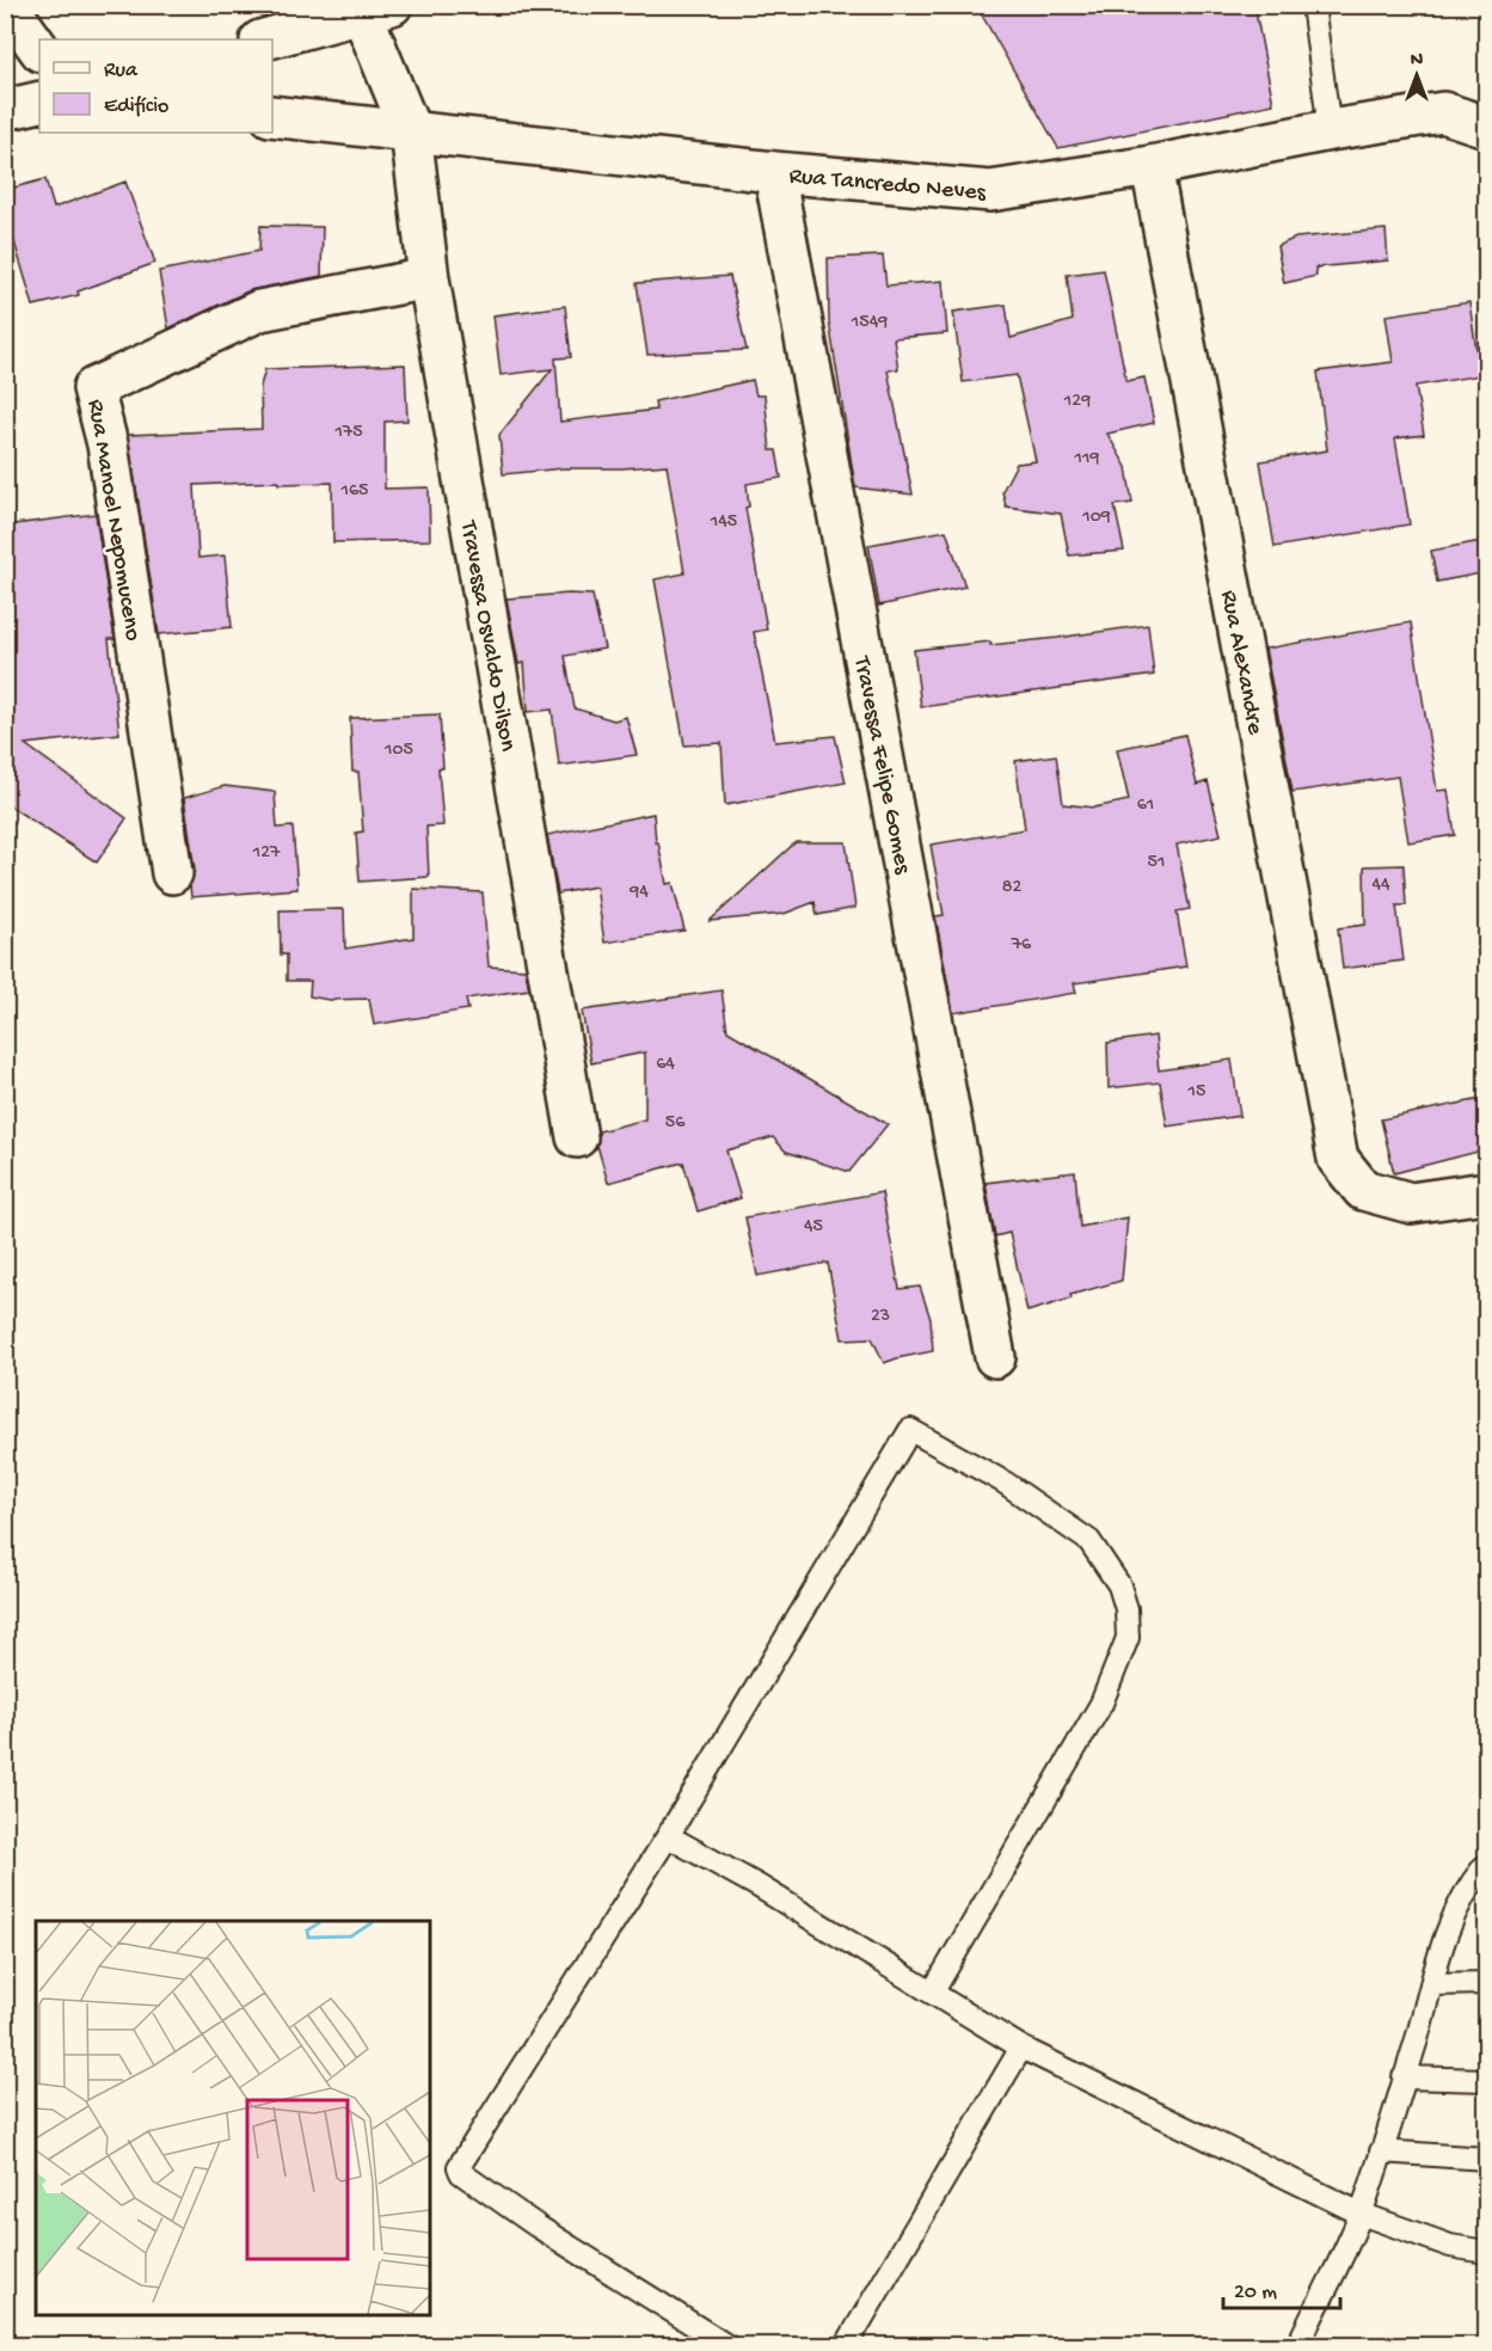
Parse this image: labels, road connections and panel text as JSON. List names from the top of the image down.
{
  "streets": {
    "street": [
      "Rua Tancredo Neves",
      "Rua Manoel Nepomuceno",
      "Travessa Osvaldo Dilson",
      "Rua Alexandre",
      "Travessa Felipe Gomes"
    ]
  },
  "crossings": [
    ["Rua Tancredo Neves", "Travessa Osvaldo Dilson"],
    ["Rua Tancredo Neves", "Rua Alexandre"],
    ["Rua Tancredo Neves", "Travessa Felipe Gomes"],
    ["Rua Manoel Nepomuceno", "Travessa Osvaldo Dilson"]
  ],
  "house_numbers": [
    "1549",
    "129",
    "175",
    "119",
    "165",
    "109",
    "145",
    "105",
    "61",
    "127",
    "51",
    "44",
    "82",
    "94",
    "76",
    "64",
    "15",
    "56",
    "45",
    "23"
  ],
  "legend": ["Rua", "Edifício"],
  "scale_bar": "20 m",
  "north": "top"
}
